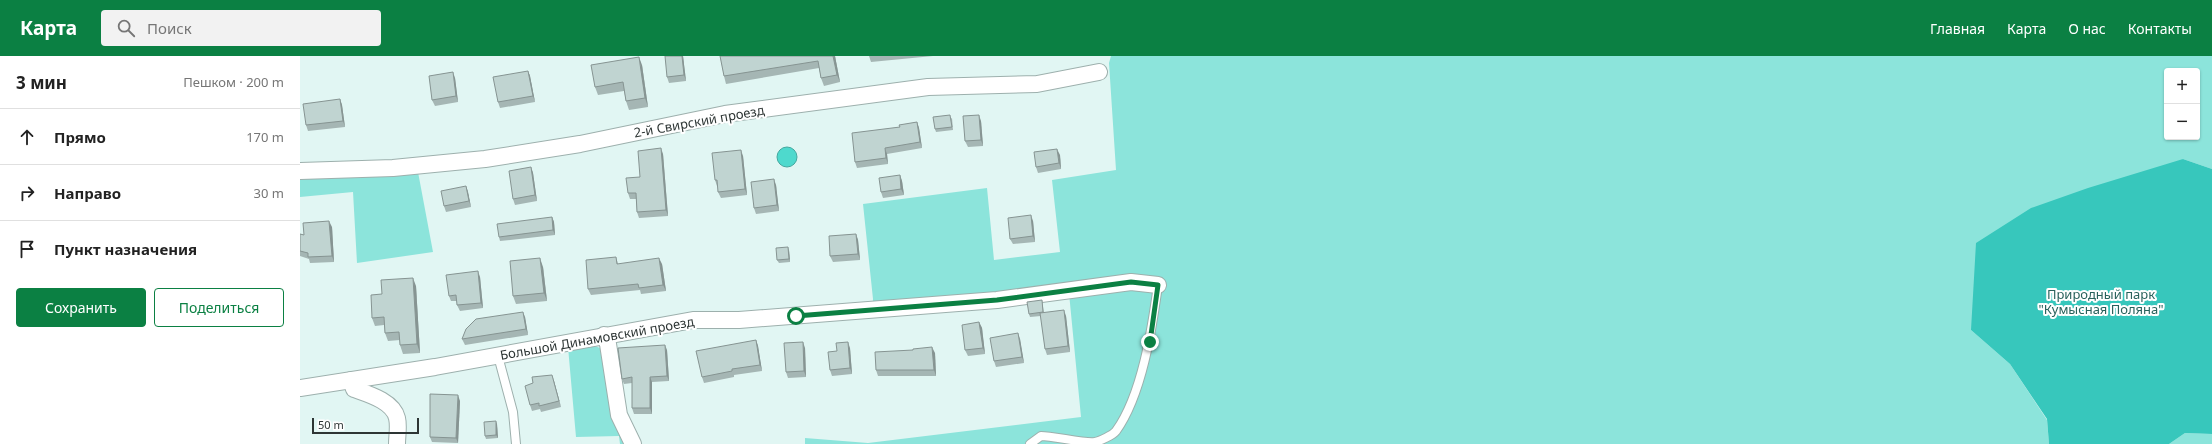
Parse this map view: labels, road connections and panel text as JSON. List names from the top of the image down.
{
  "streets": {
    "street": ["2-й Свирский проезд", "Большой Динамовский проезд"]
  },
  "parks": ["Природный парк \"Кумысная Поляна\""],
  "scale_bar": "50 m",
  "page": {
    "header": "Карта",
    "search": "Поиск",
    "nav": [
      "Главная",
      "Карта",
      "О нас",
      "Контакты"
    ],
    "heading": ["3 мин", "Пешком · 200 m"],
    "map_buttons": ["+", "−"],
    "list": [
      ["Прямо", "170 m"],
      ["Направо", "30 m"],
      "Пункт назначения"
    ],
    "buttons": ["Сохранить", "Поделиться"],
    "scale": "50 m"
  }
}
